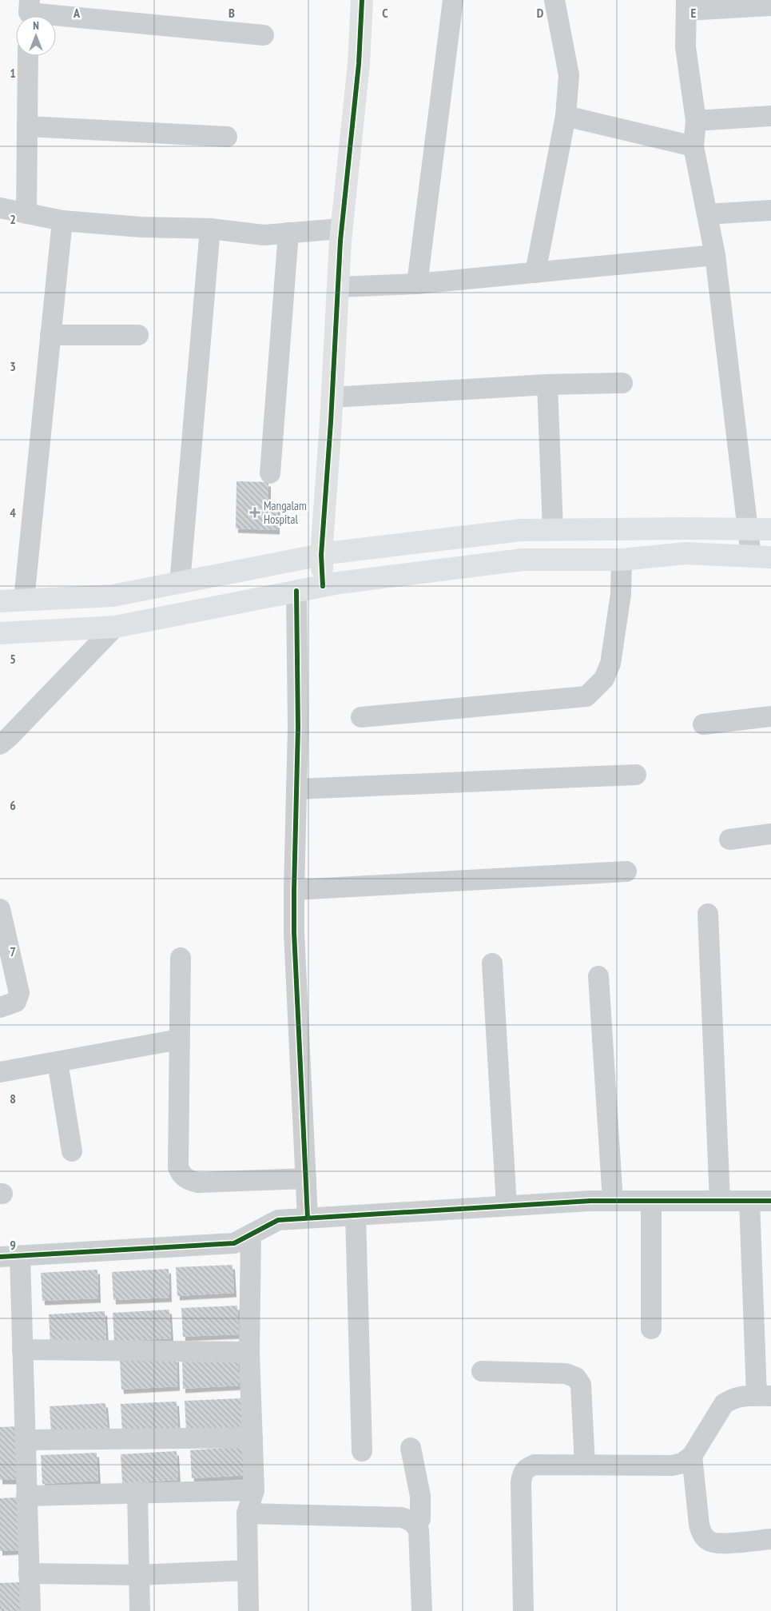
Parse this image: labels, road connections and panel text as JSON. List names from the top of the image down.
{
  "places": {
    "health": ["Mangalam Hospital"]
  },
  "north": "top",
  "grid": {
    "columns": [
      "A",
      "B",
      "C",
      "D",
      "E"
    ],
    "rows": [
      "1",
      "2",
      "3",
      "4",
      "5",
      "6",
      "7",
      "8",
      "9"
    ]
  }
}
